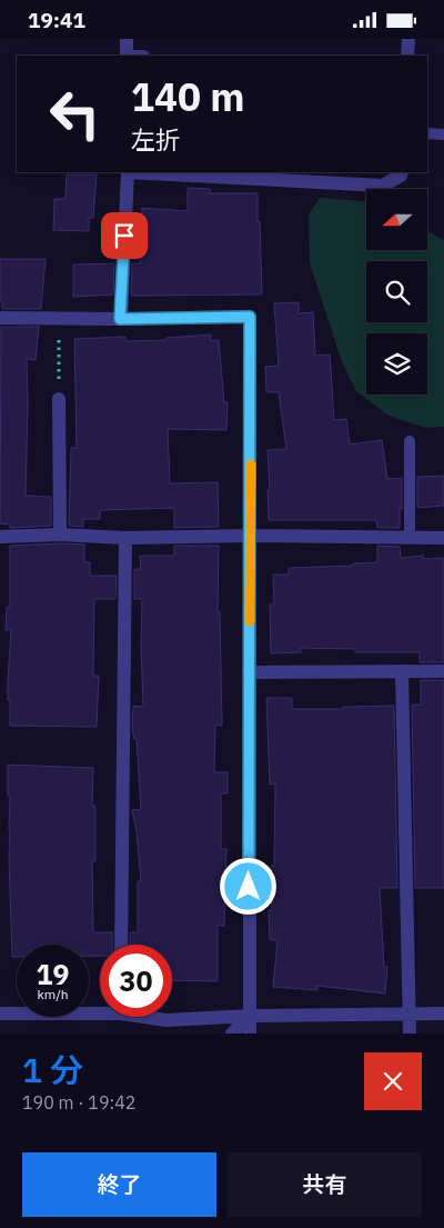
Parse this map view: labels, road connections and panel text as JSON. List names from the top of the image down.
{
  "north": "left",
  "page": {
    "status": "19:41",
    "turn": ["140 m", "左折"],
    "speed": "19 km/h",
    "limit": "30",
    "heading": ["1 分", "190 m · 19:42"],
    "buttons": ["終了", "共有"]
  }
}
